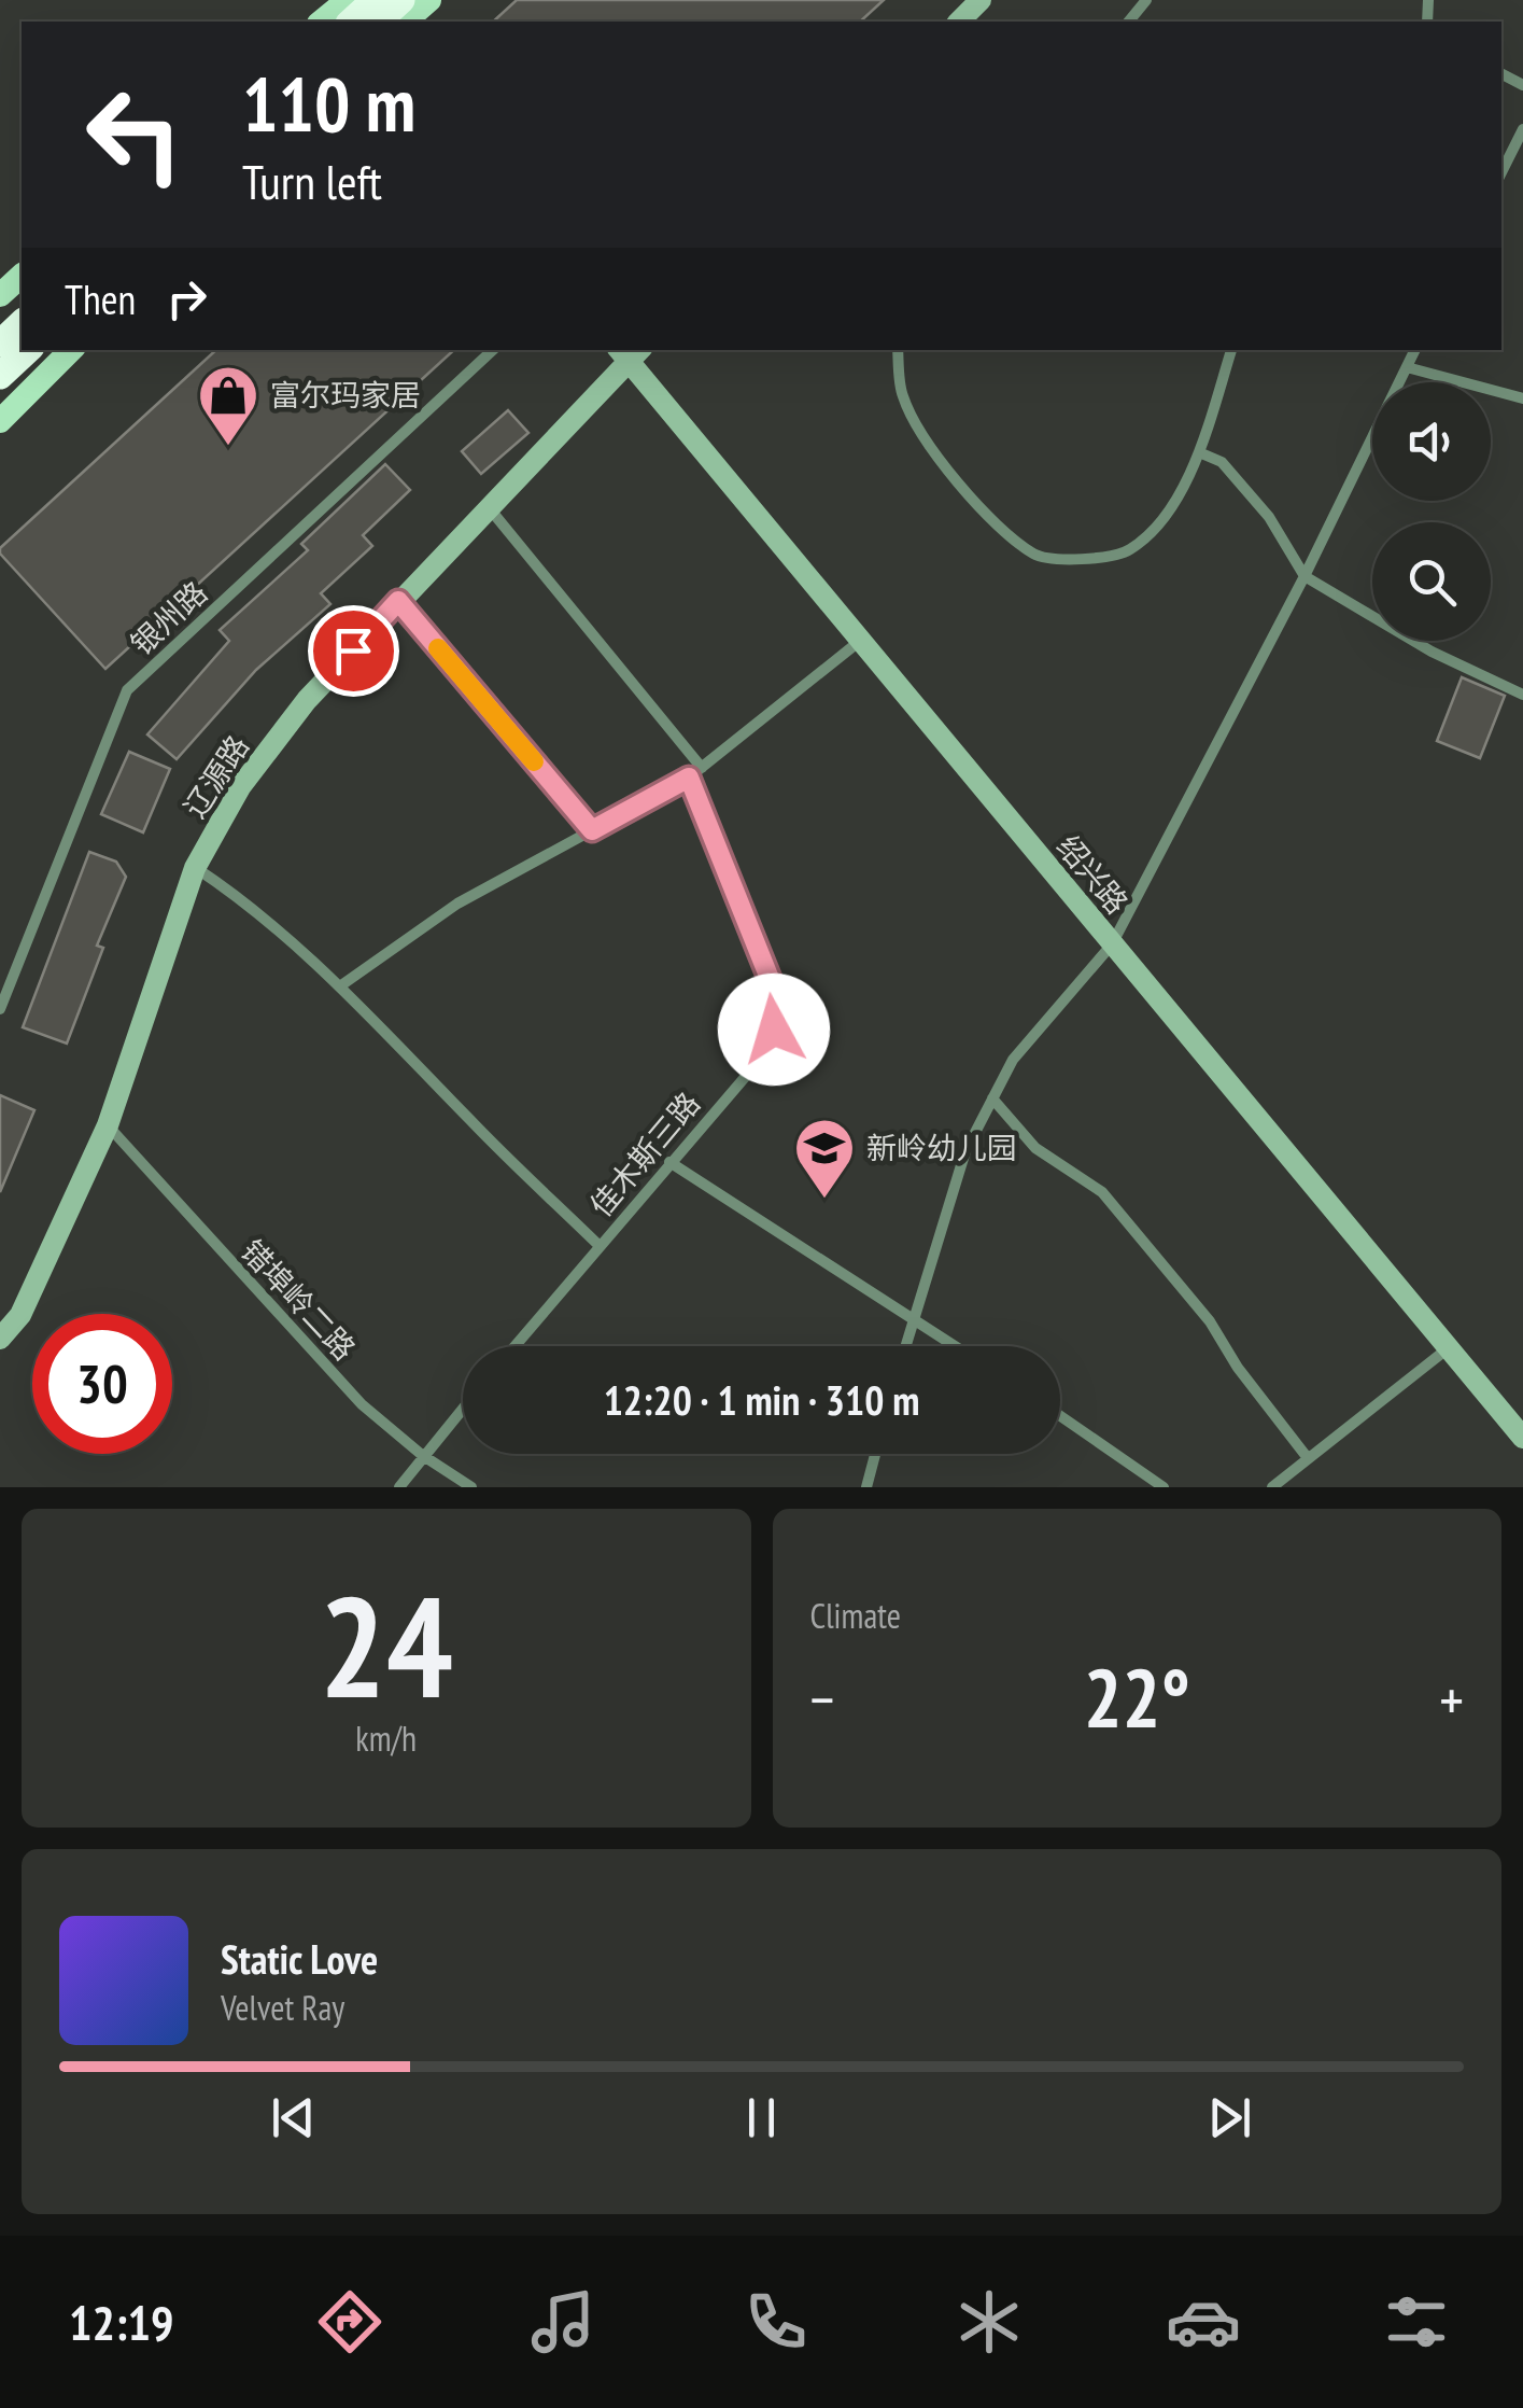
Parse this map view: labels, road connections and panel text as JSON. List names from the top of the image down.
{
  "streets": {
    "street": [
      "银州路",
      "辽源路",
      "绍兴路",
      "佳木斯三路",
      "错埠岭二路"
    ]
  },
  "crossings": [
    ["辽源路", "绍兴路"],
    ["辽源路", "错埠岭二路"]
  ],
  "places": {
    "shop": ["富尔玛家居"],
    "school or university": ["新岭幼儿园"]
  },
  "page": {
    "turn": ["110 m", "Turn left"],
    "then": "Then",
    "limit": "30",
    "trip": "12:20 · 1 min · 310 m",
    "tile": [
      ["24", "km/h"],
      "Climate"
    ],
    "heat": ["−", "22°", "+"],
    "song": ["Static Love", "Velvet Ray"],
    "tabs": "12:19"
  }
}
